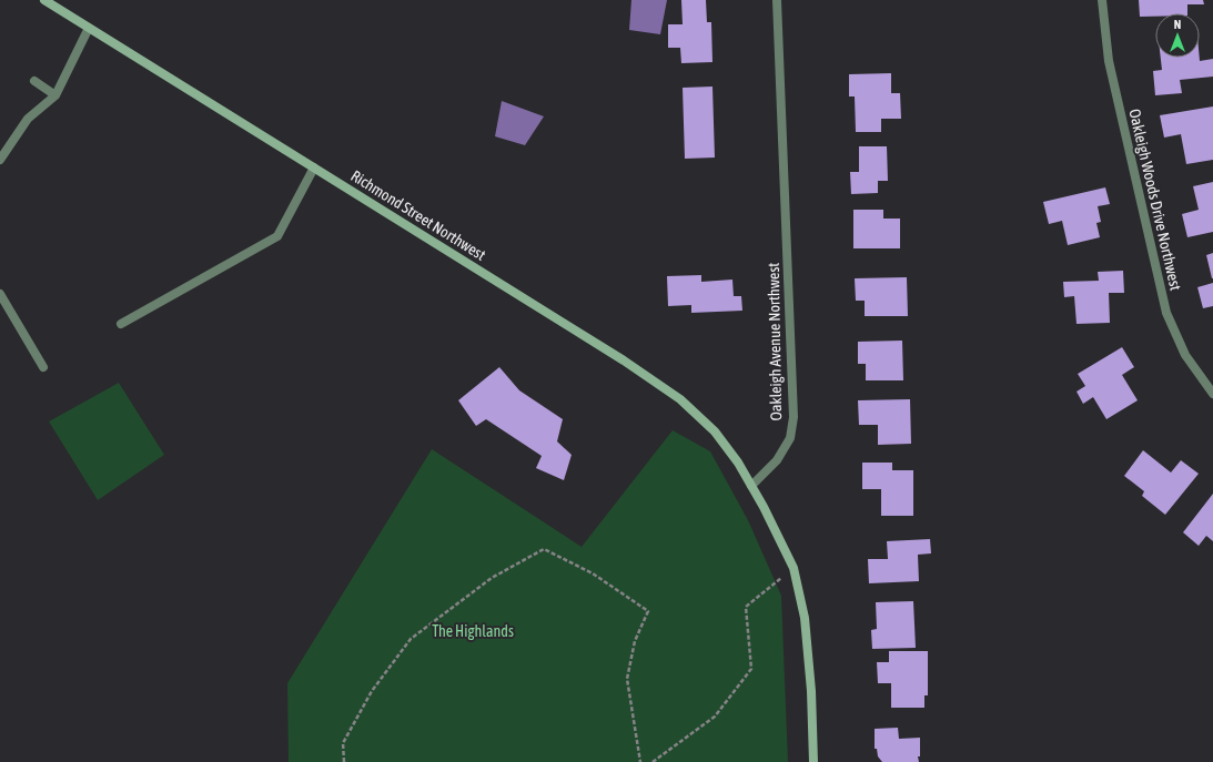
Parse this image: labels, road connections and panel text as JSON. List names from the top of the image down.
{
  "streets": {
    "street": ["Oakleigh Woods Drive Northwest", "Richmond Street Northwest", "Oakleigh Avenue Northwest"]
  },
  "crossings": [
    ["Richmond Street Northwest", "Oakleigh Avenue Northwest"]
  ],
  "parks": ["The Highlands"],
  "north": "top"
}
